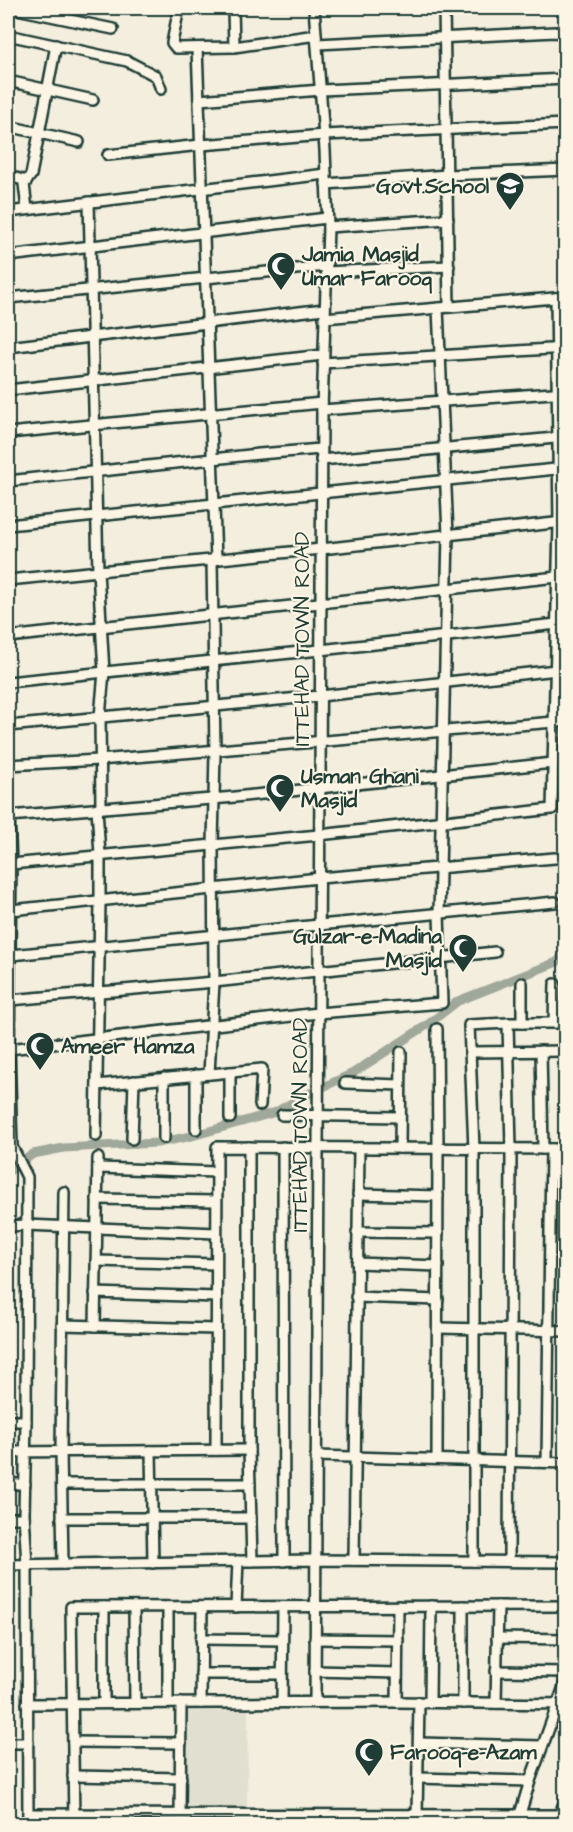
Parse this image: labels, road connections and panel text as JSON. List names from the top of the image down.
{
  "streets": {
    "street": ["ITTEHAD TOWN ROAD"]
  },
  "places": {
    "school or university": ["Govt.School"],
    "mosque": [
      "Jamia Masjid Umar Farooq",
      "Usman Ghani Masjid",
      "Gulzar-e-Madina Masjid",
      "Ameer Hamza",
      "Farooq-e-Azam"
    ]
  }
}
